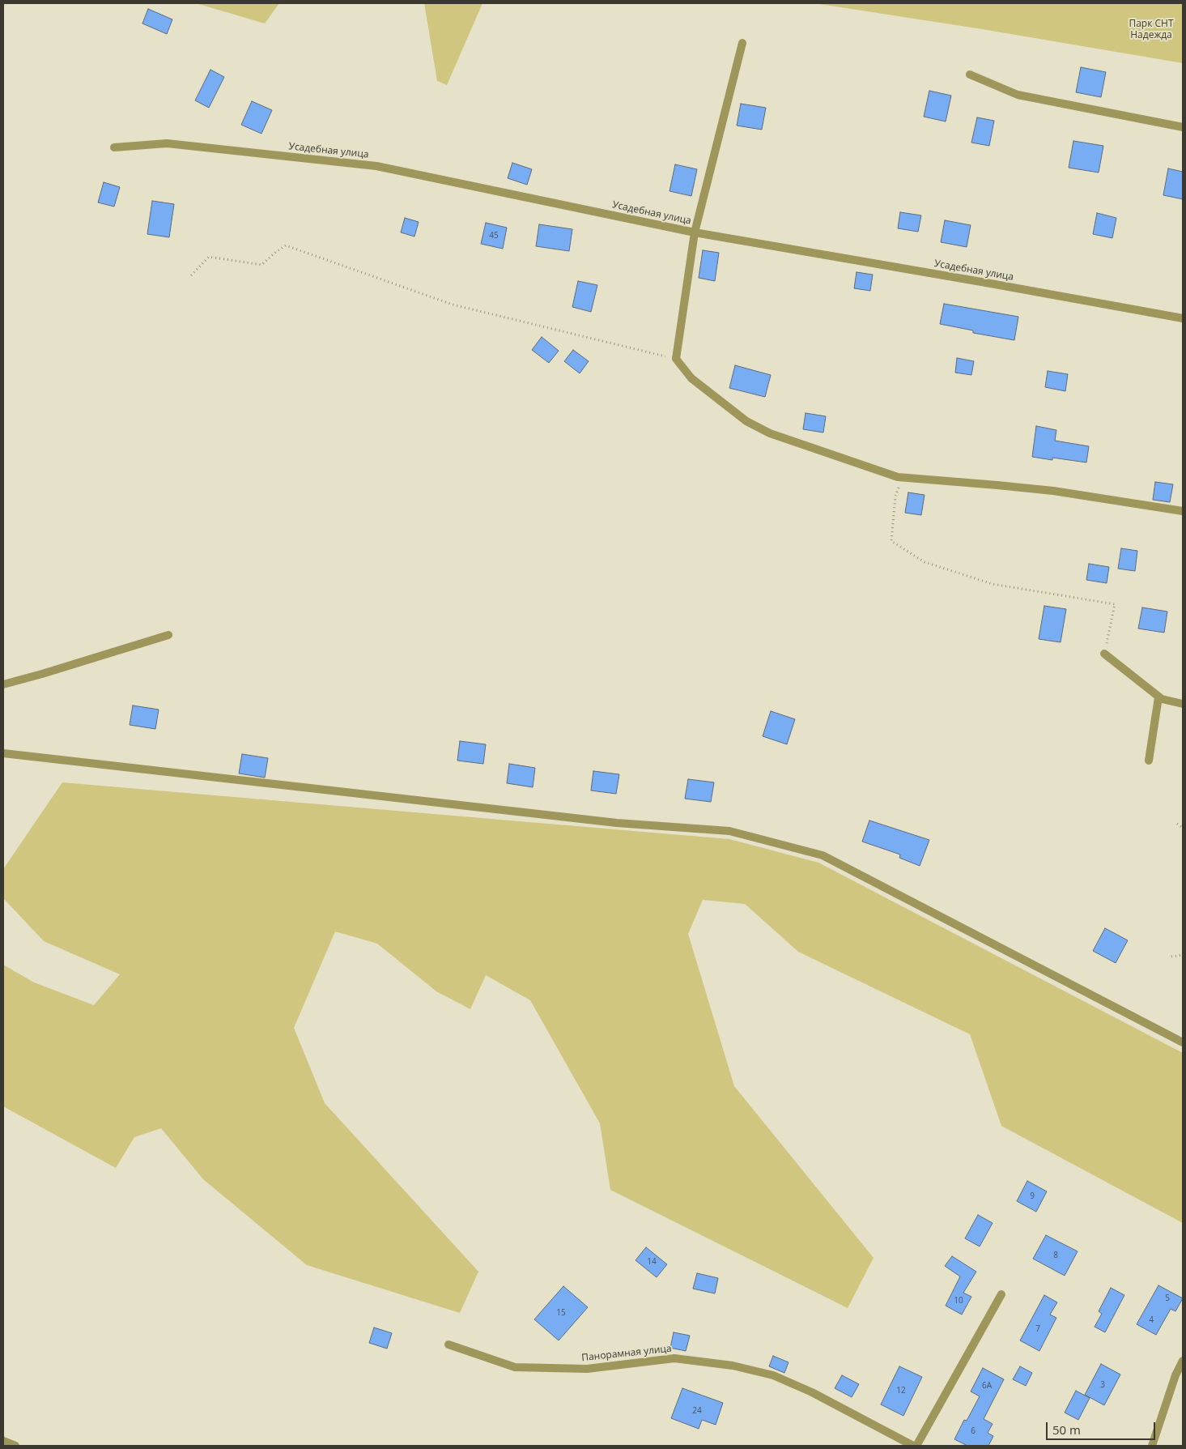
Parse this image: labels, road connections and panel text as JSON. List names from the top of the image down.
{
  "streets": {
    "street": ["Усадебная улица", "Панорамная улица"]
  },
  "parks": ["Парк СНТ Надежда"],
  "house_numbers": [
    "45",
    "9",
    "8",
    "14",
    "5",
    "10",
    "15",
    "4",
    "7",
    "3",
    "6А",
    "12",
    "24",
    "6"
  ],
  "scale_bar": "50 m"
}
